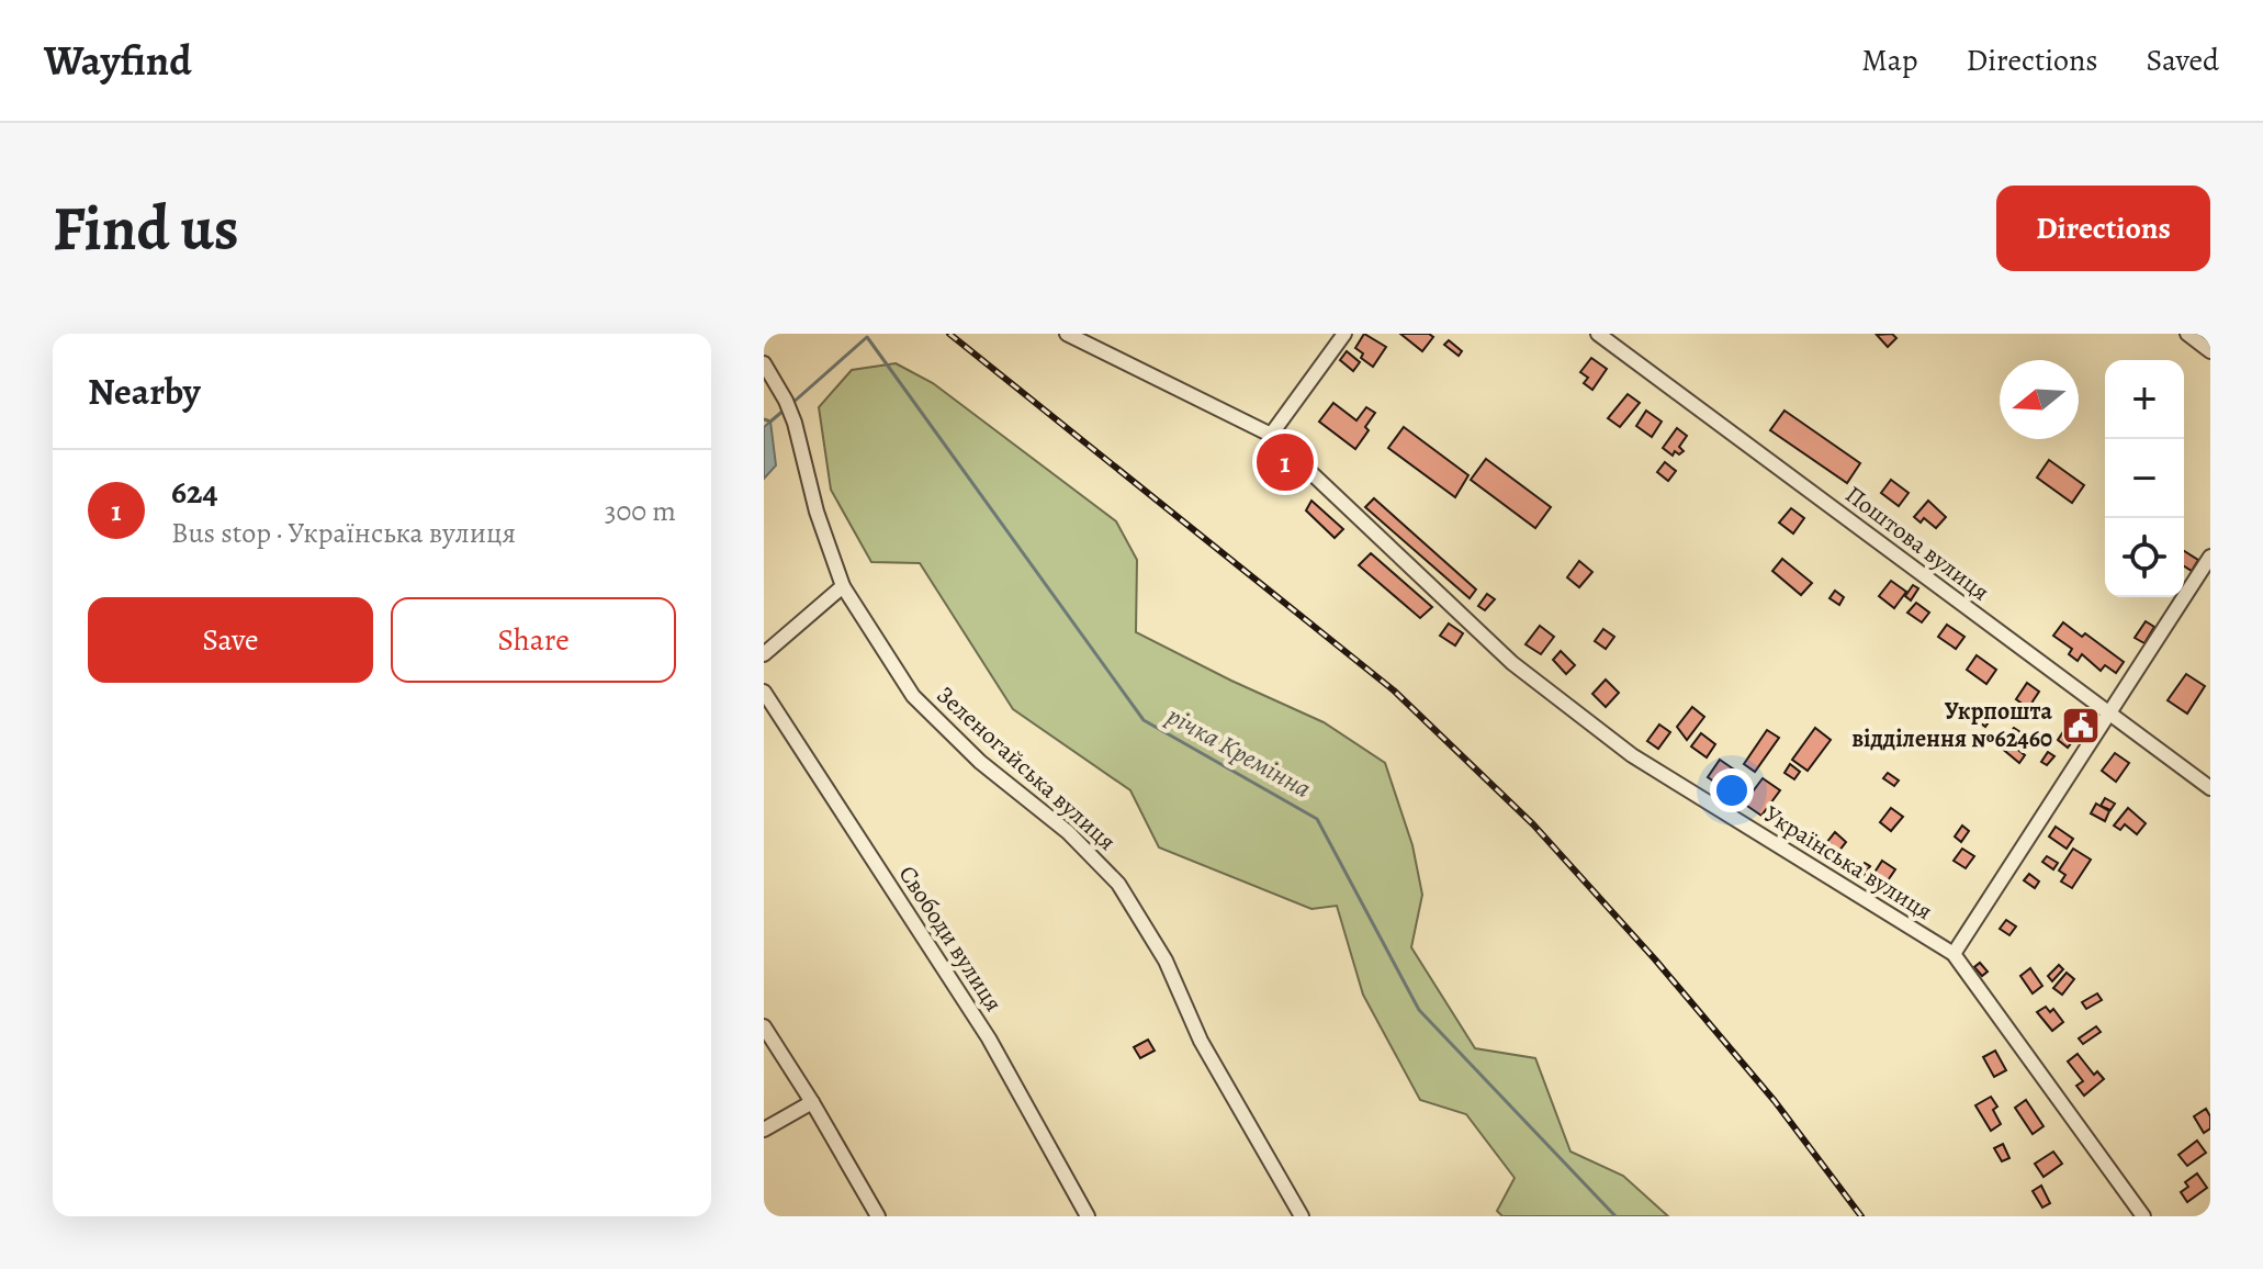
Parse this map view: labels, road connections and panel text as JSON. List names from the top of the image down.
{
  "streets": {
    "street": [
      "Поштова вулиця",
      "Зеленогайська вулиця",
      "Українська вулиця",
      "Свободи вулиця"
    ]
  },
  "water": ["річка Кремінна"],
  "places": {
    "public building": ["Укрпошта відділення №62460"]
  },
  "north": "left",
  "page": {
    "header": "Wayfind",
    "nav": ["Map", "Directions", "Saved"],
    "buttons": [
      "Directions",
      ["Save", "Share"]
    ],
    "title": "Find us",
    "heading": "Nearby",
    "map_buttons": ["+", "−"],
    "pins": "1",
    "list": [
      {
        "mark": "1",
        "name": "624",
        "note": "Bus stop · Українська вулиця",
        "value": "300 m"
      }
    ]
  }
}
